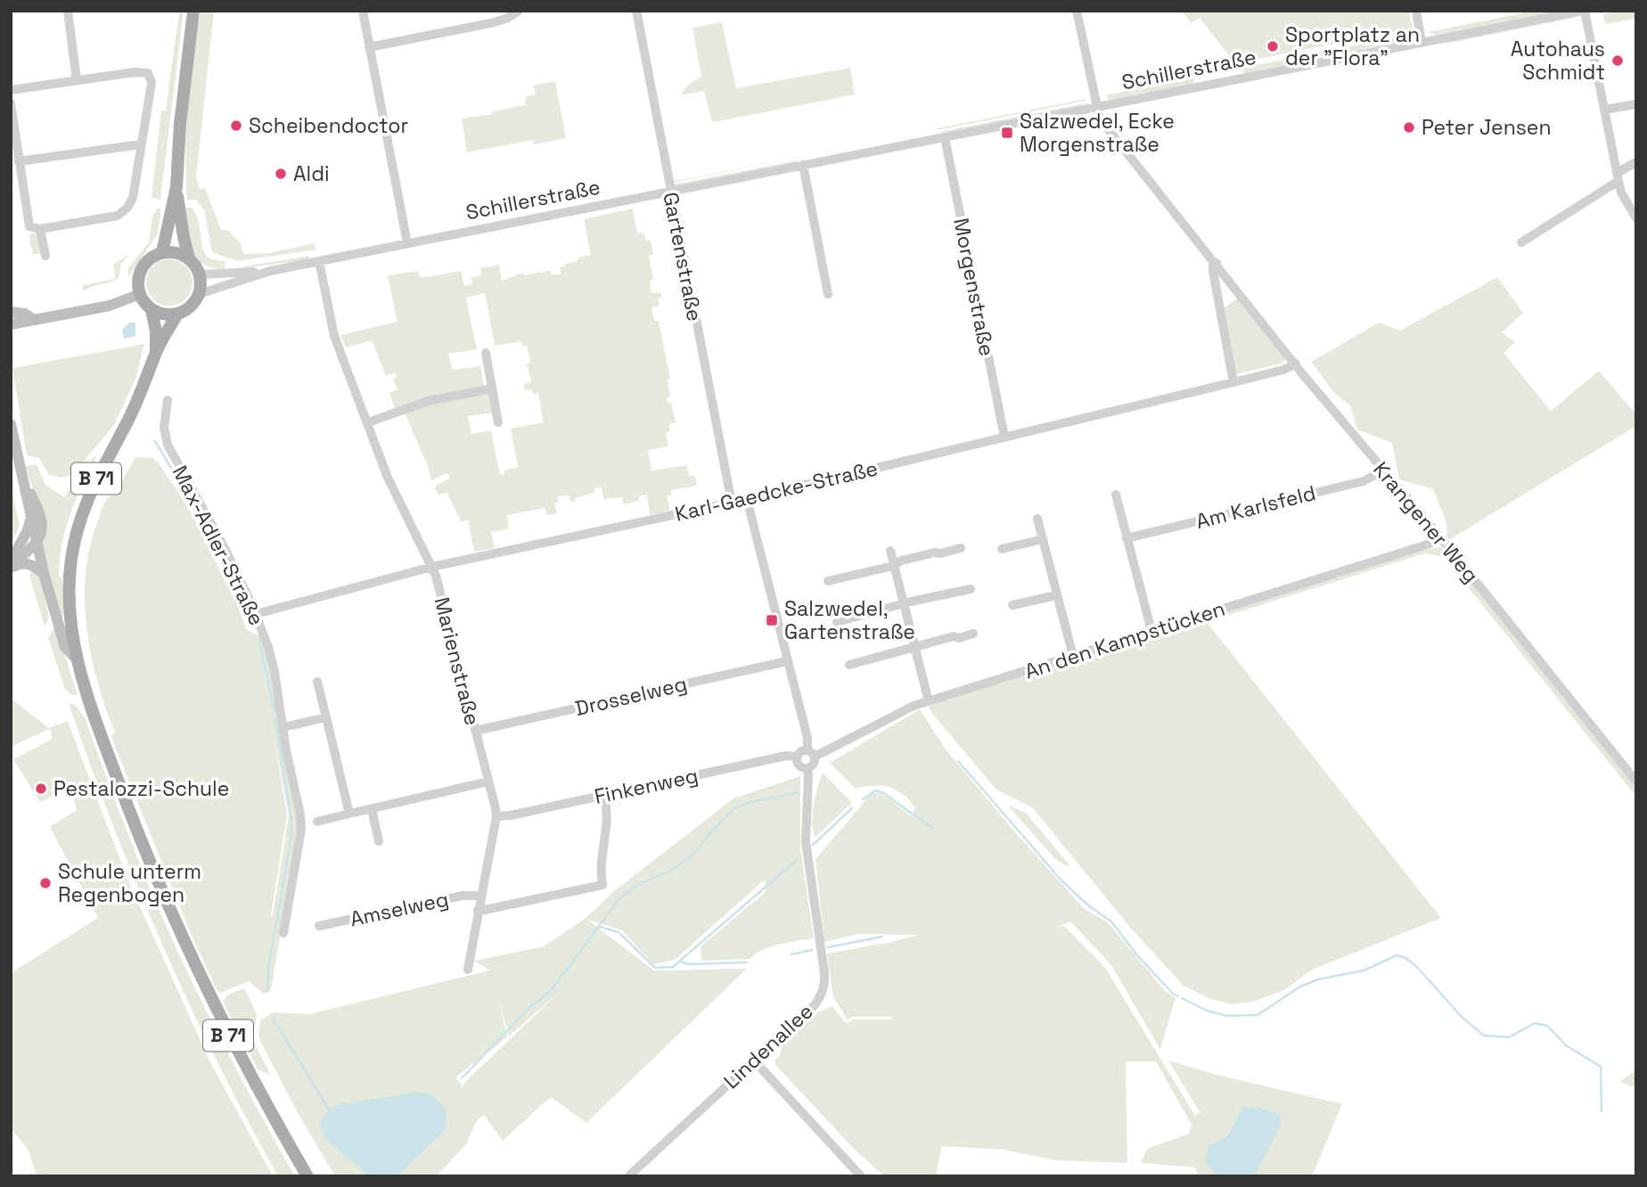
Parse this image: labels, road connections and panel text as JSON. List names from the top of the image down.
{
  "streets": {
    "main road": ["B 71"],
    "street": [
      "Schillerstraße",
      "Gartenstraße",
      "Morgenstraße",
      "Karl-Gaedcke-Straße",
      "Am Karlsfeld",
      "Krangener Weg",
      "Max-Adler-Straße",
      "An den Kampstücken",
      "Marienstraße",
      "Drosselweg",
      "Finkenweg",
      "Amselweg",
      "Lindenallee"
    ]
  },
  "crossings": [
    ["Schillerstraße", "Gartenstraße"],
    ["Schillerstraße", "Morgenstraße"],
    ["Schillerstraße", "B 71"],
    ["Schillerstraße", "Krangener Weg"],
    ["Schillerstraße", "Marienstraße"],
    ["Gartenstraße", "Karl-Gaedcke-Straße"],
    ["Morgenstraße", "Karl-Gaedcke-Straße"],
    ["Karl-Gaedcke-Straße", "Krangener Weg"],
    ["Karl-Gaedcke-Straße", "Max-Adler-Straße"],
    ["Karl-Gaedcke-Straße", "Marienstraße"],
    ["Am Karlsfeld", "Krangener Weg"],
    ["Krangener Weg", "An den Kampstücken"],
    ["An den Kampstücken", "Finkenweg"],
    ["An den Kampstücken", "Lindenallee"],
    ["Marienstraße", "Drosselweg"],
    ["Marienstraße", "Finkenweg"],
    ["Marienstraße", "Amselweg"],
    ["Finkenweg", "Lindenallee"]
  ],
  "places": {
    "other": [
      "Sportplatz an der \"Flora\"",
      "Autohaus Schmidt",
      "Scheibendoctor",
      "Peter Jensen",
      "Aldi",
      "Pestalozzi-Schule",
      "Schule unterm Regenbogen"
    ],
    "transit": ["Salzwedel, Ecke Morgenstraße", "Salzwedel, Gartenstraße"]
  }
}
